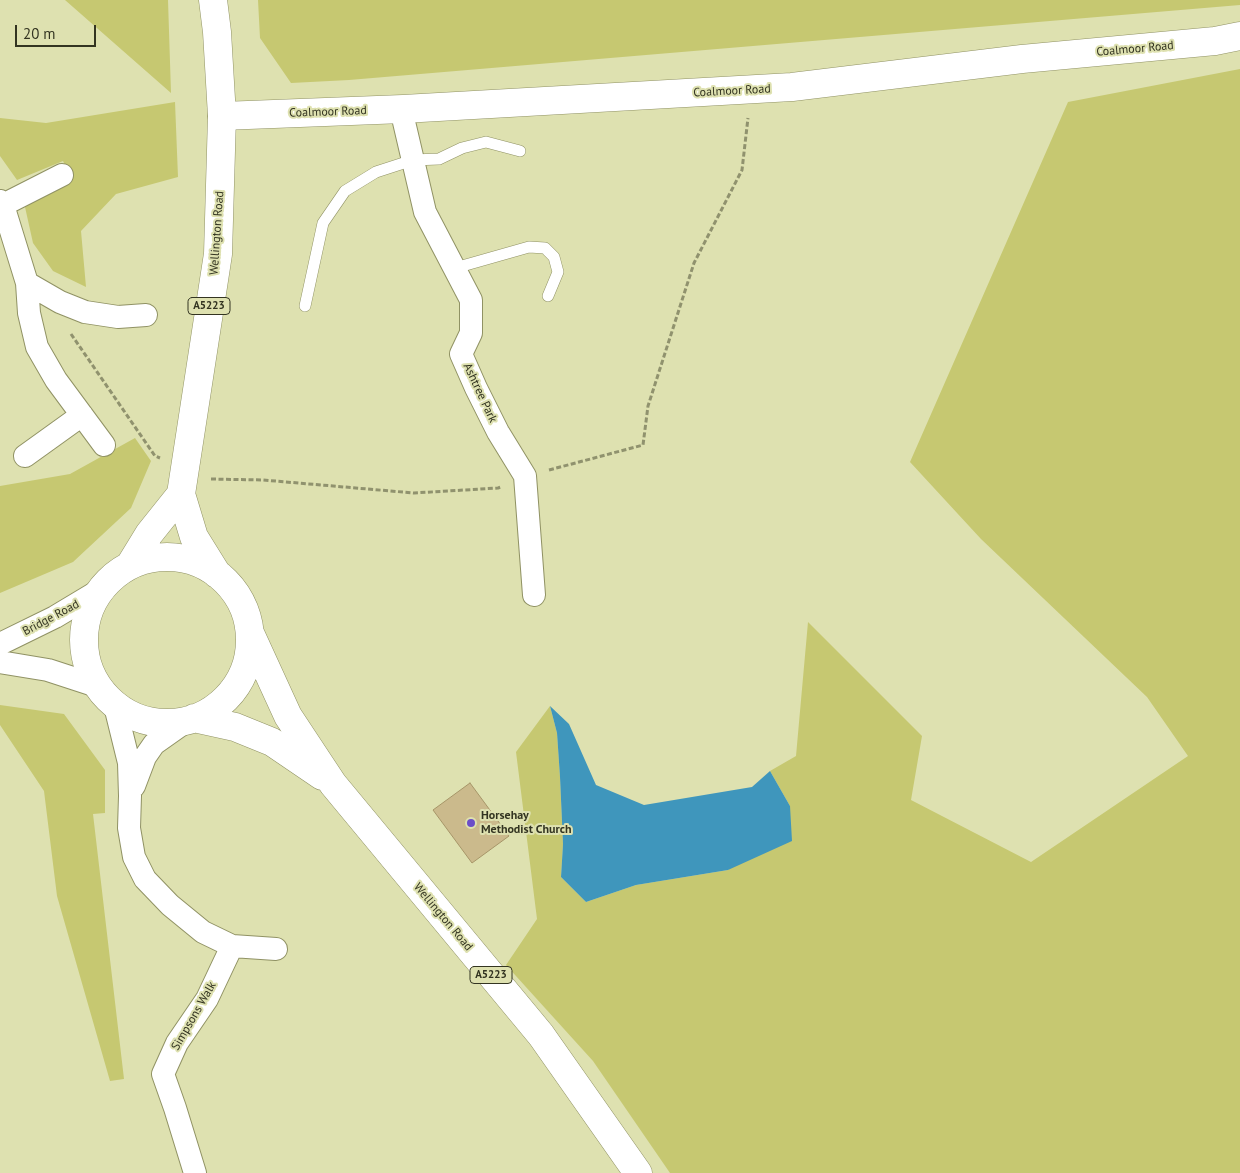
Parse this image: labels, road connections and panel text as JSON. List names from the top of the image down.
{
  "streets": {
    "main road": ["Coalmoor Road", "Wellington Road", "A5223"],
    "street": ["Ashtree Park", "Bridge Road", "Simpsons Walk"]
  },
  "crossings": [
    ["Coalmoor Road", "Wellington Road"],
    ["Coalmoor Road", "Ashtree Park"],
    ["Wellington Road", "Bridge Road"]
  ],
  "places": ["Horsehay Methodist Church"],
  "scale_bar": "20 m"
}
